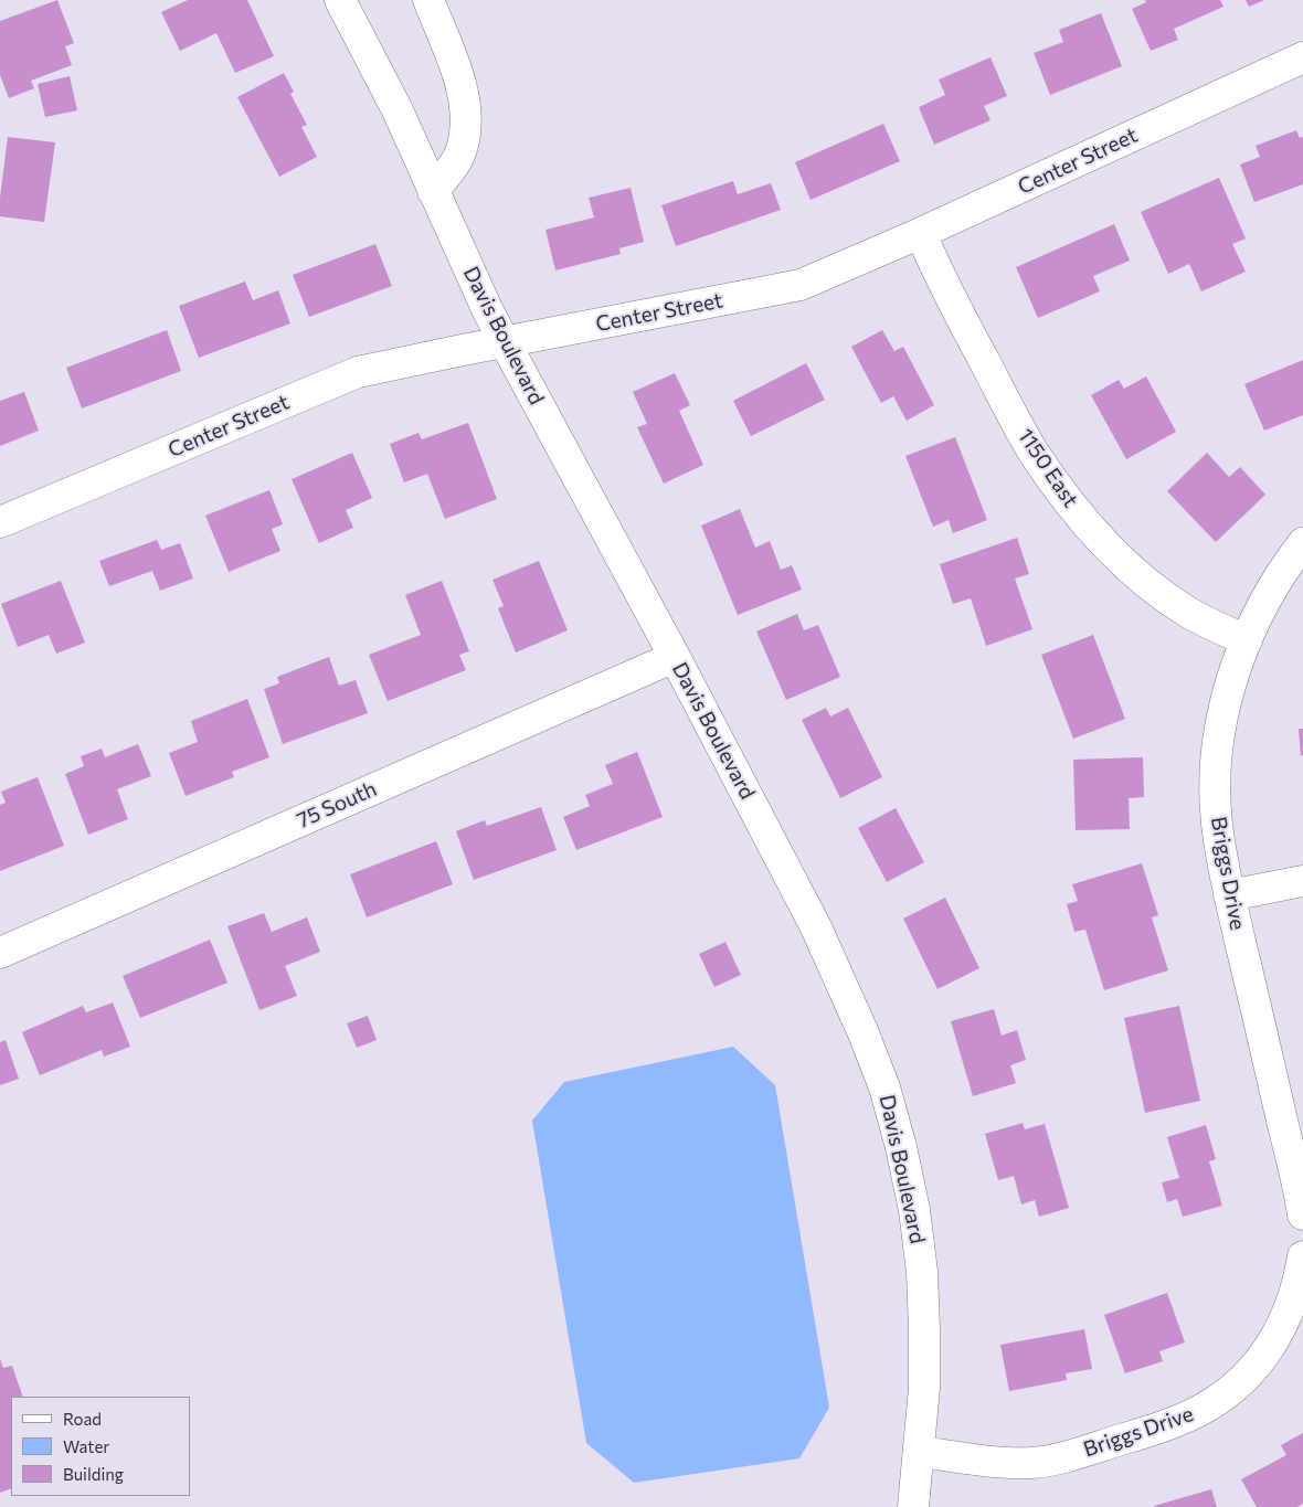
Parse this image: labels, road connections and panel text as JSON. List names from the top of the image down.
{
  "streets": {
    "street": [
      "Center Street",
      "Davis Boulevard",
      "1150 East",
      "75 South",
      "Briggs Drive"
    ]
  },
  "crossings": [
    ["Center Street", "Davis Boulevard"],
    ["Center Street", "1150 East"],
    ["Davis Boulevard", "75 South"],
    ["Davis Boulevard", "Briggs Drive"],
    ["1150 East", "Briggs Drive"]
  ],
  "legend": ["Road", "Water", "Building"]
}
